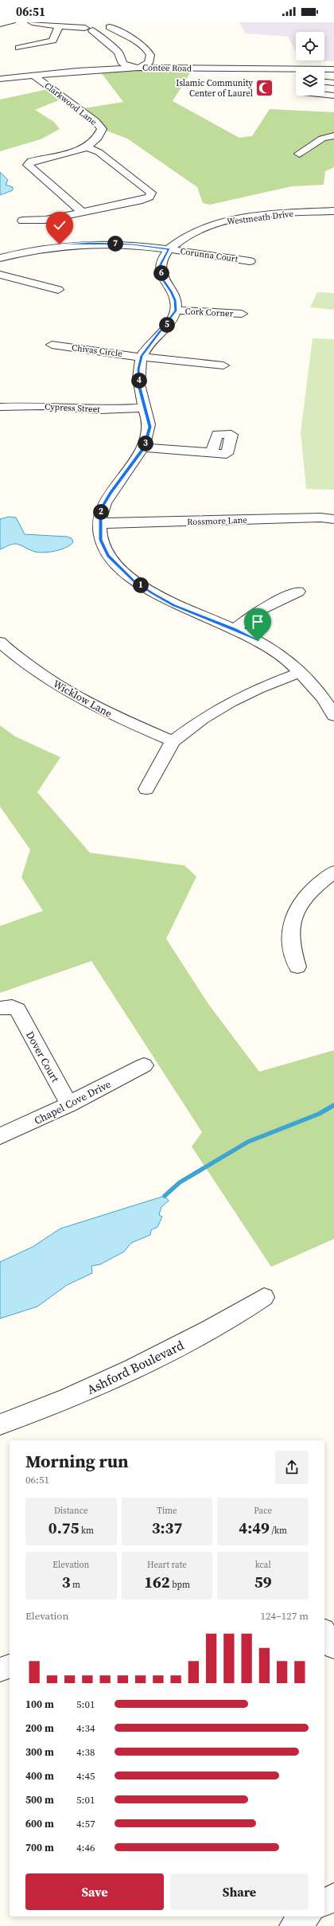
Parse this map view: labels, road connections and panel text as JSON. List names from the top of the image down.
{
  "streets": {
    "street": [
      "Contee Road",
      "Clarkwood Lane",
      "Westmeath Drive",
      "Corunna Court",
      "Cork Corner",
      "Chivas Circle",
      "Cypress Street",
      "Rossmore Lane",
      "Wicklow Lane",
      "Dover Court",
      "Chapel Cove Drive",
      "Ashford Boulevard"
    ]
  },
  "crossings": [
    ["Contee Road", "Clarkwood Lane"],
    ["Westmeath Drive", "Corunna Court"],
    ["Westmeath Drive", "Cork Corner"],
    ["Dover Court", "Chapel Cove Drive"]
  ],
  "places": {
    "mosque": ["Islamic Community Center of Laurel"]
  },
  "page": {
    "status": "06:51",
    "pins": [
      "7",
      "6",
      "5",
      "4",
      "3",
      "2",
      "1"
    ],
    "heading": ["Morning run", "06:51"],
    "stats": [
      ["Distance", "0.75 km"],
      ["Time", "3:37"],
      ["Pace", "4:49 /km"],
      ["Elevation", "3 m"],
      ["Heart rate", "162 bpm"],
      ["kcal", "59"]
    ],
    "chart": ["Elevation", "124–127 m"],
    "list": [
      {
        "name": "100 m",
        "note": "5:01"
      },
      {
        "name": "200 m",
        "note": "4:34"
      },
      {
        "name": "300 m",
        "note": "4:38"
      },
      {
        "name": "400 m",
        "note": "4:45"
      },
      {
        "name": "500 m",
        "note": "5:01"
      },
      {
        "name": "600 m",
        "note": "4:57"
      },
      {
        "name": "700 m",
        "note": "4:46"
      }
    ],
    "buttons": ["Save", "Share"]
  }
}
